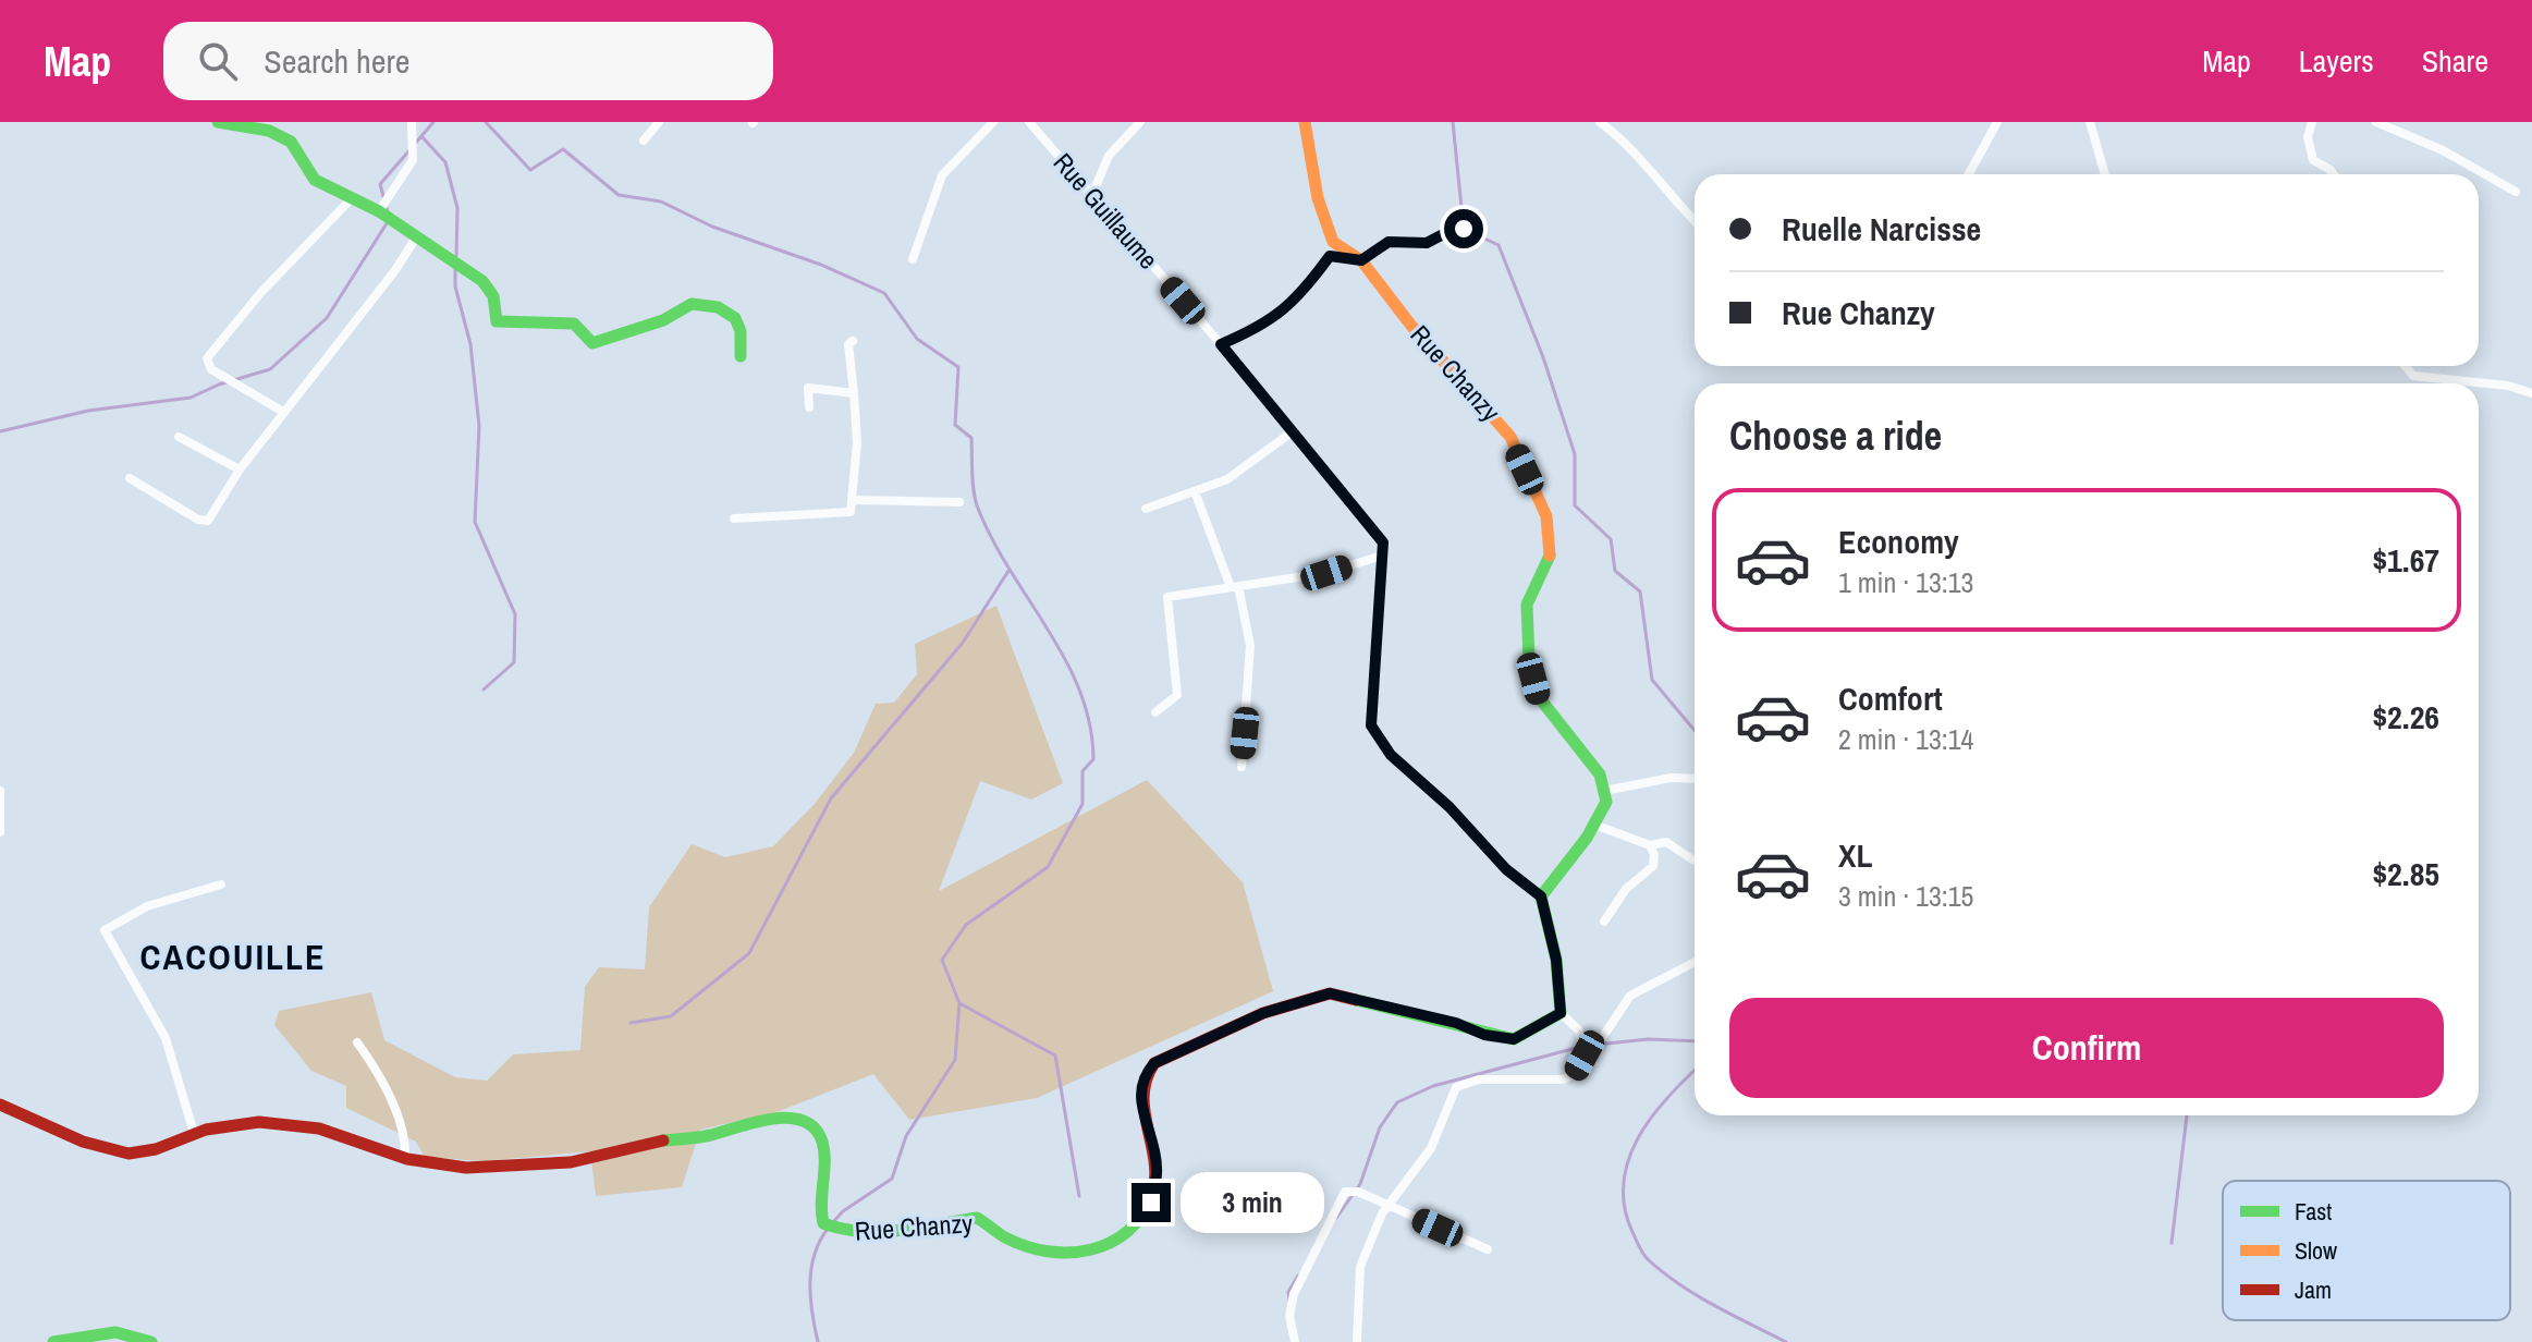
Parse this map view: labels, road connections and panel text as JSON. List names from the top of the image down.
{
  "streets": {
    "street": ["Rue Guillaume", "Rue Chanzy"]
  },
  "districts": ["CACOUILLE"],
  "legend": ["Fast", "Slow", "Jam"],
  "page": {
    "header": "Map",
    "search": "Search here",
    "nav": ["Map", "Layers", "Share"],
    "banner": ["Ruelle Narcisse", "Rue Chanzy"],
    "heading": "Choose a ride",
    "list": [
      {
        "name": "Economy",
        "note": "1 min · 13:13",
        "value": "$1.67"
      },
      {
        "name": "Comfort",
        "note": "2 min · 13:14",
        "value": "$2.26"
      },
      {
        "name": "XL",
        "note": "3 min · 13:15",
        "value": "$2.85"
      }
    ],
    "buttons": "Confirm",
    "bubble": "3 min"
  }
}
